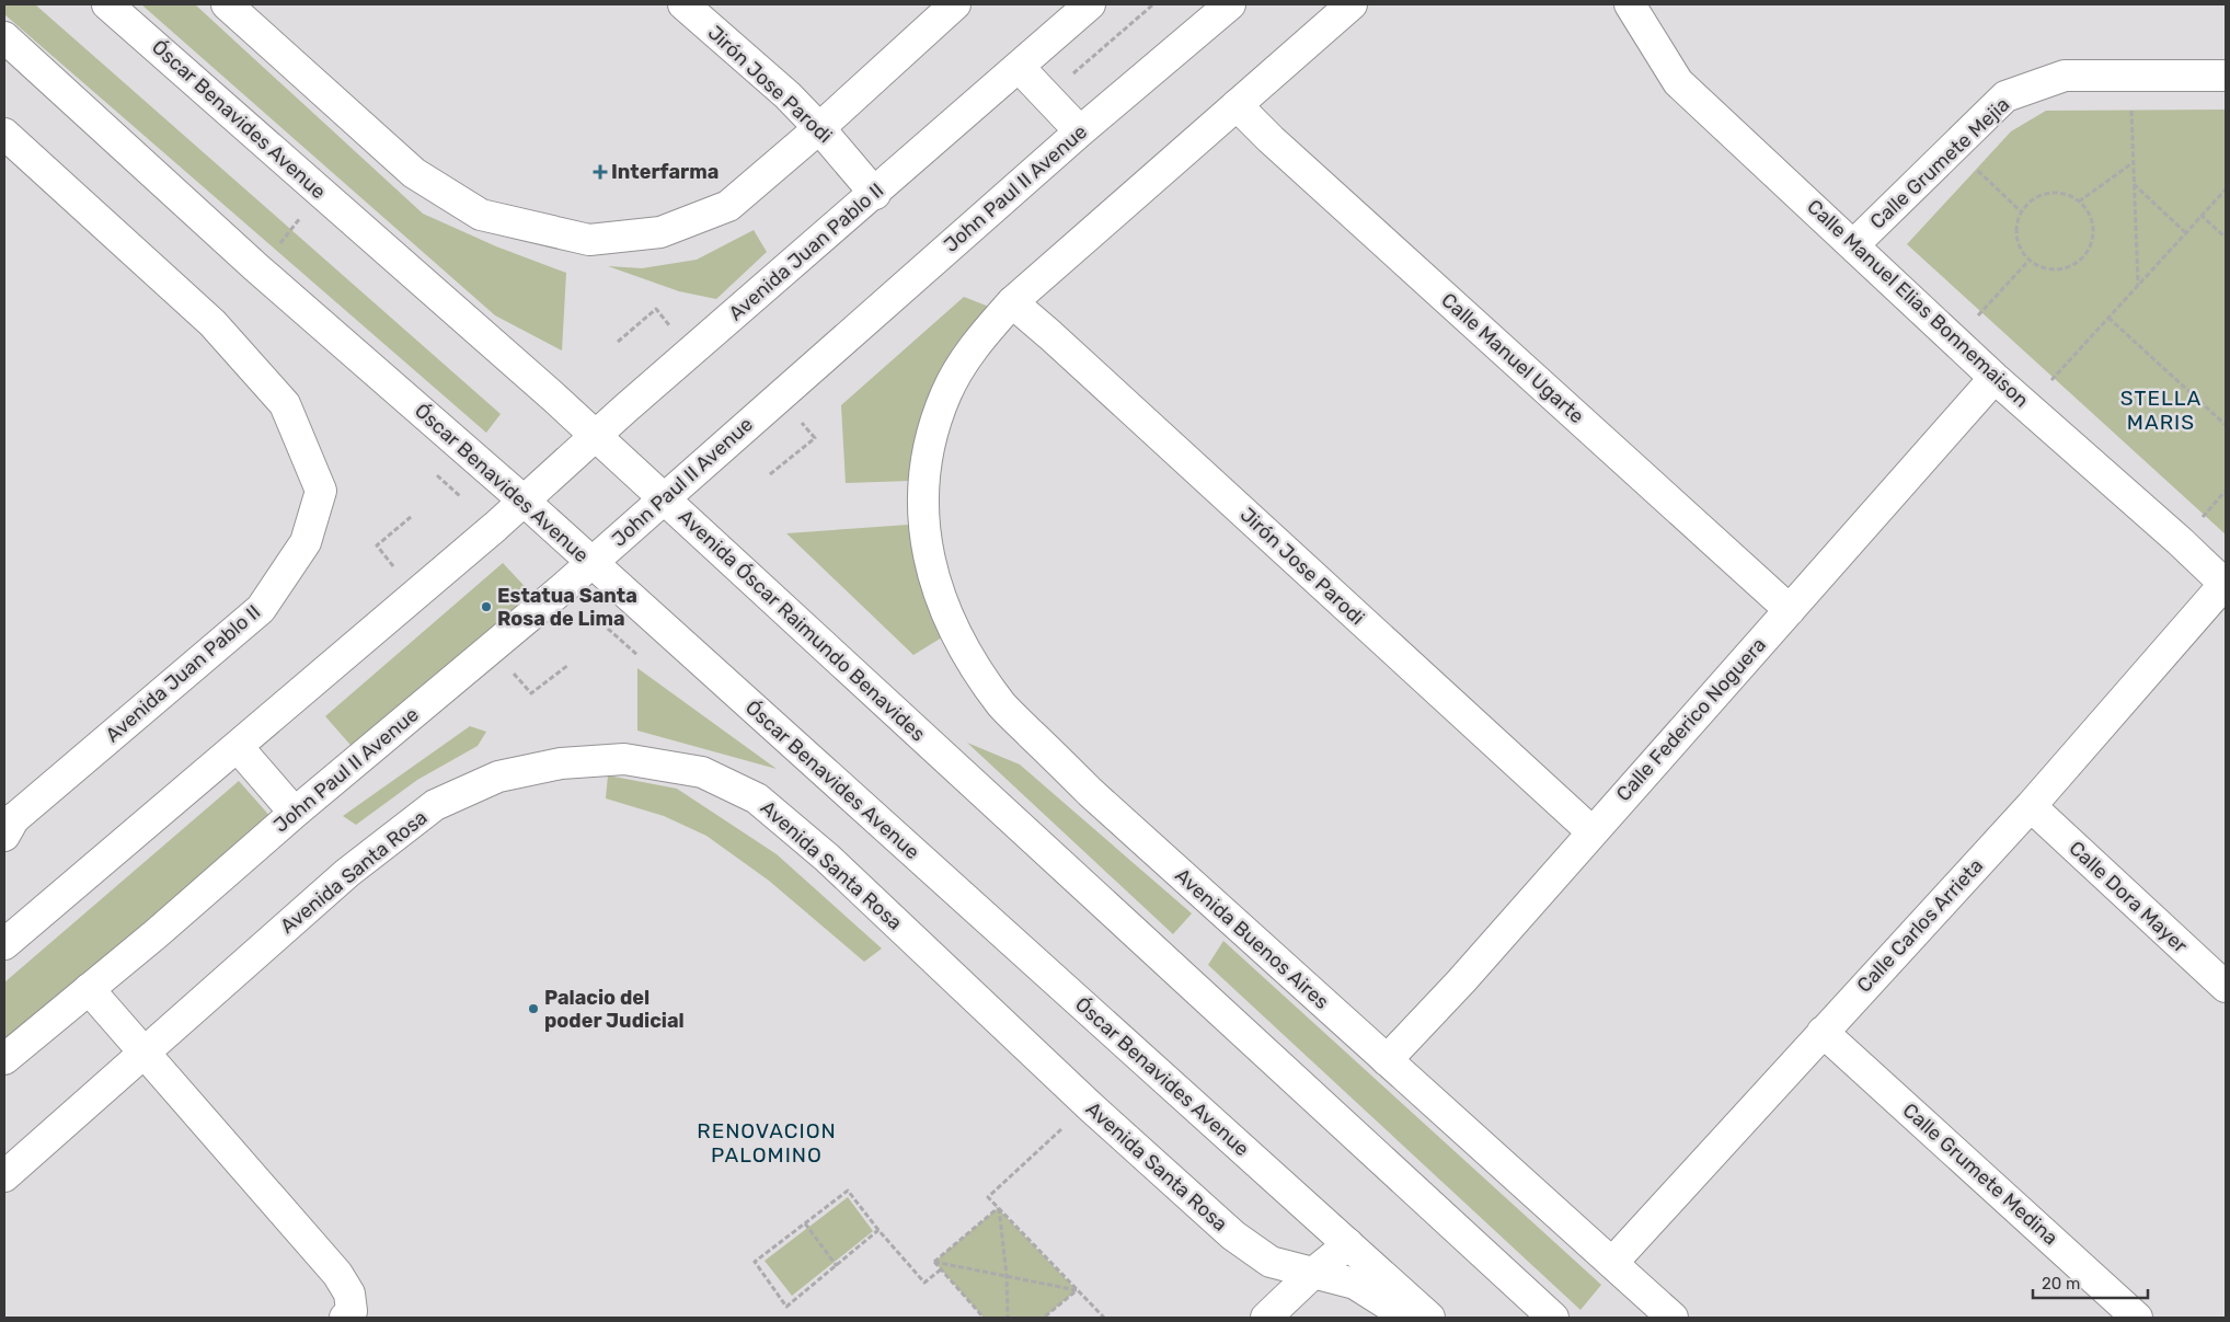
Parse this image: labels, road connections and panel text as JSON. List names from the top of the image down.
{
  "streets": {
    "street": [
      "Jirón Jose Parodi",
      "Óscar Benavides Avenue",
      "Calle Grumete Mejia",
      "John Paul II Avenue",
      "Avenida Juan Pablo II",
      "Calle Manuel Elias Bonnemaison",
      "Calle Manuel Ugarte",
      "Avenida Óscar Raimundo Benavides",
      "Calle Federico Noguera",
      "Avenida Santa Rosa",
      "Calle Dora Mayer",
      "Calle Carlos Arrieta",
      "Avenida Buenos Aires",
      "Calle Grumete Medina"
    ]
  },
  "crossings": [
    ["Jirón Jose Parodi", "Avenida Juan Pablo II"],
    ["Jirón Jose Parodi", "Calle Federico Noguera"],
    ["Jirón Jose Parodi", "Avenida Buenos Aires"],
    ["Óscar Benavides Avenue", "John Paul II Avenue"],
    ["Óscar Benavides Avenue", "Avenida Juan Pablo II"],
    ["Óscar Benavides Avenue", "Avenida Óscar Raimundo Benavides"],
    ["Calle Grumete Mejia", "Calle Manuel Elias Bonnemaison"],
    ["John Paul II Avenue", "Avenida Óscar Raimundo Benavides"],
    ["Calle Manuel Elias Bonnemaison", "Calle Federico Noguera"],
    ["Calle Manuel Elias Bonnemaison", "Calle Carlos Arrieta"],
    ["Calle Manuel Ugarte", "Calle Federico Noguera"],
    ["Calle Federico Noguera", "Avenida Buenos Aires"],
    ["Calle Dora Mayer", "Calle Carlos Arrieta"],
    ["Calle Carlos Arrieta", "Avenida Buenos Aires"],
    ["Calle Carlos Arrieta", "Calle Grumete Medina"]
  ],
  "districts": ["STELLA MARIS", "RENOVACION PALOMINO"],
  "places": {
    "health": ["Interfarma"],
    "other": ["Estatua Santa Rosa de Lima", "Palacio del poder Judicial"]
  },
  "scale_bar": "20 m"
}
